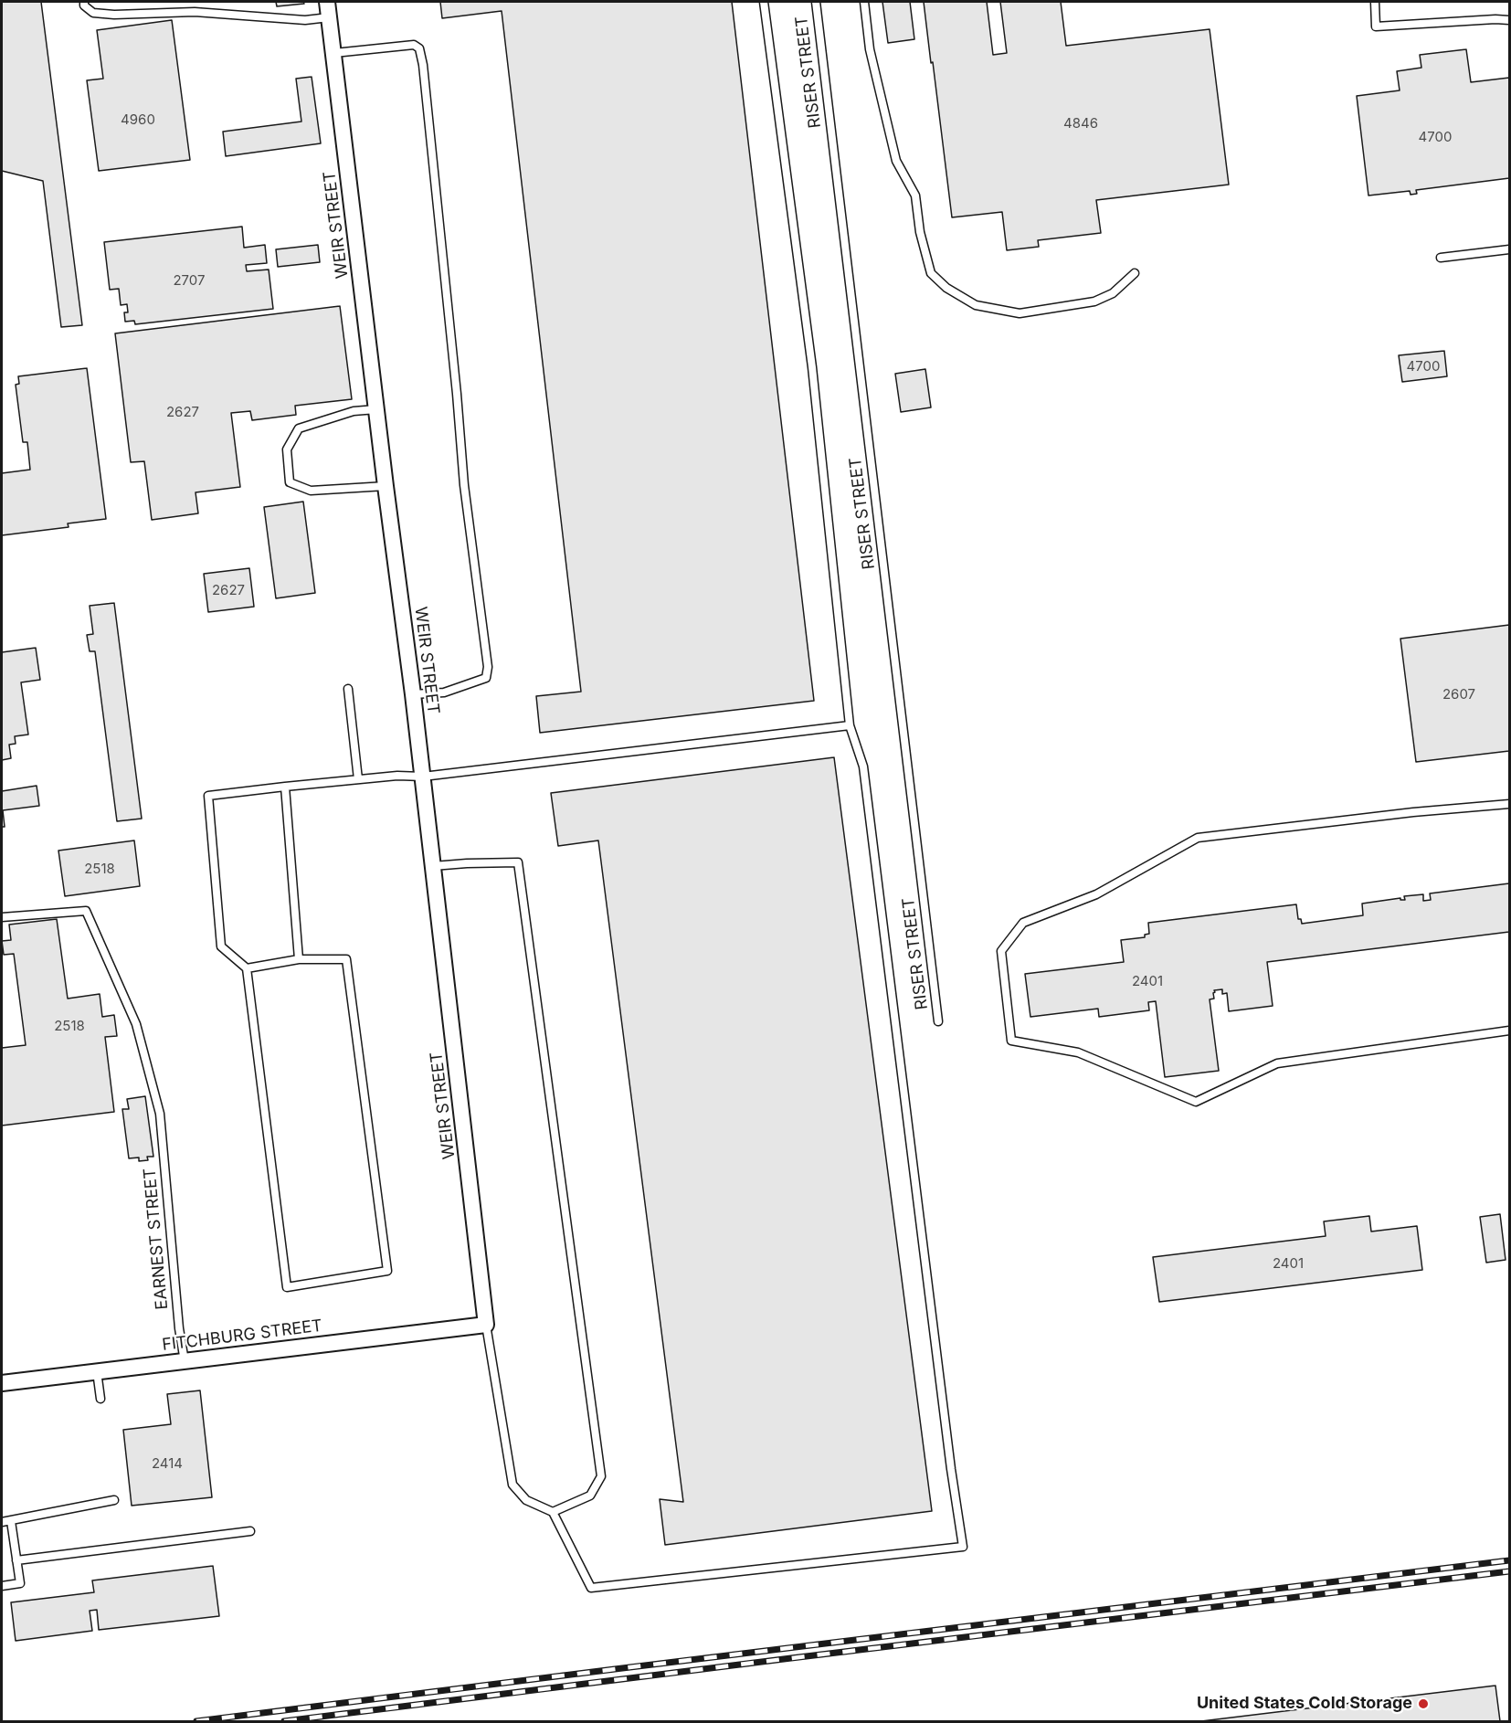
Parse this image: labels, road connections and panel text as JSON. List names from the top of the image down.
{
  "streets": {
    "street": ["WEIR STREET", "FITCHBURG STREET"],
    "lane": ["RISER STREET", "EARNEST STREET"]
  },
  "crossings": [
    ["WEIR STREET", "FITCHBURG STREET"],
    ["EARNEST STREET", "FITCHBURG STREET"]
  ],
  "places": ["United States Cold Storage"],
  "house_numbers": [
    "4960",
    "4846",
    "4700",
    "2707",
    "4700",
    "2627",
    "2627",
    "2607",
    "2518",
    "2401",
    "2518",
    "2401",
    "2414"
  ]
}
